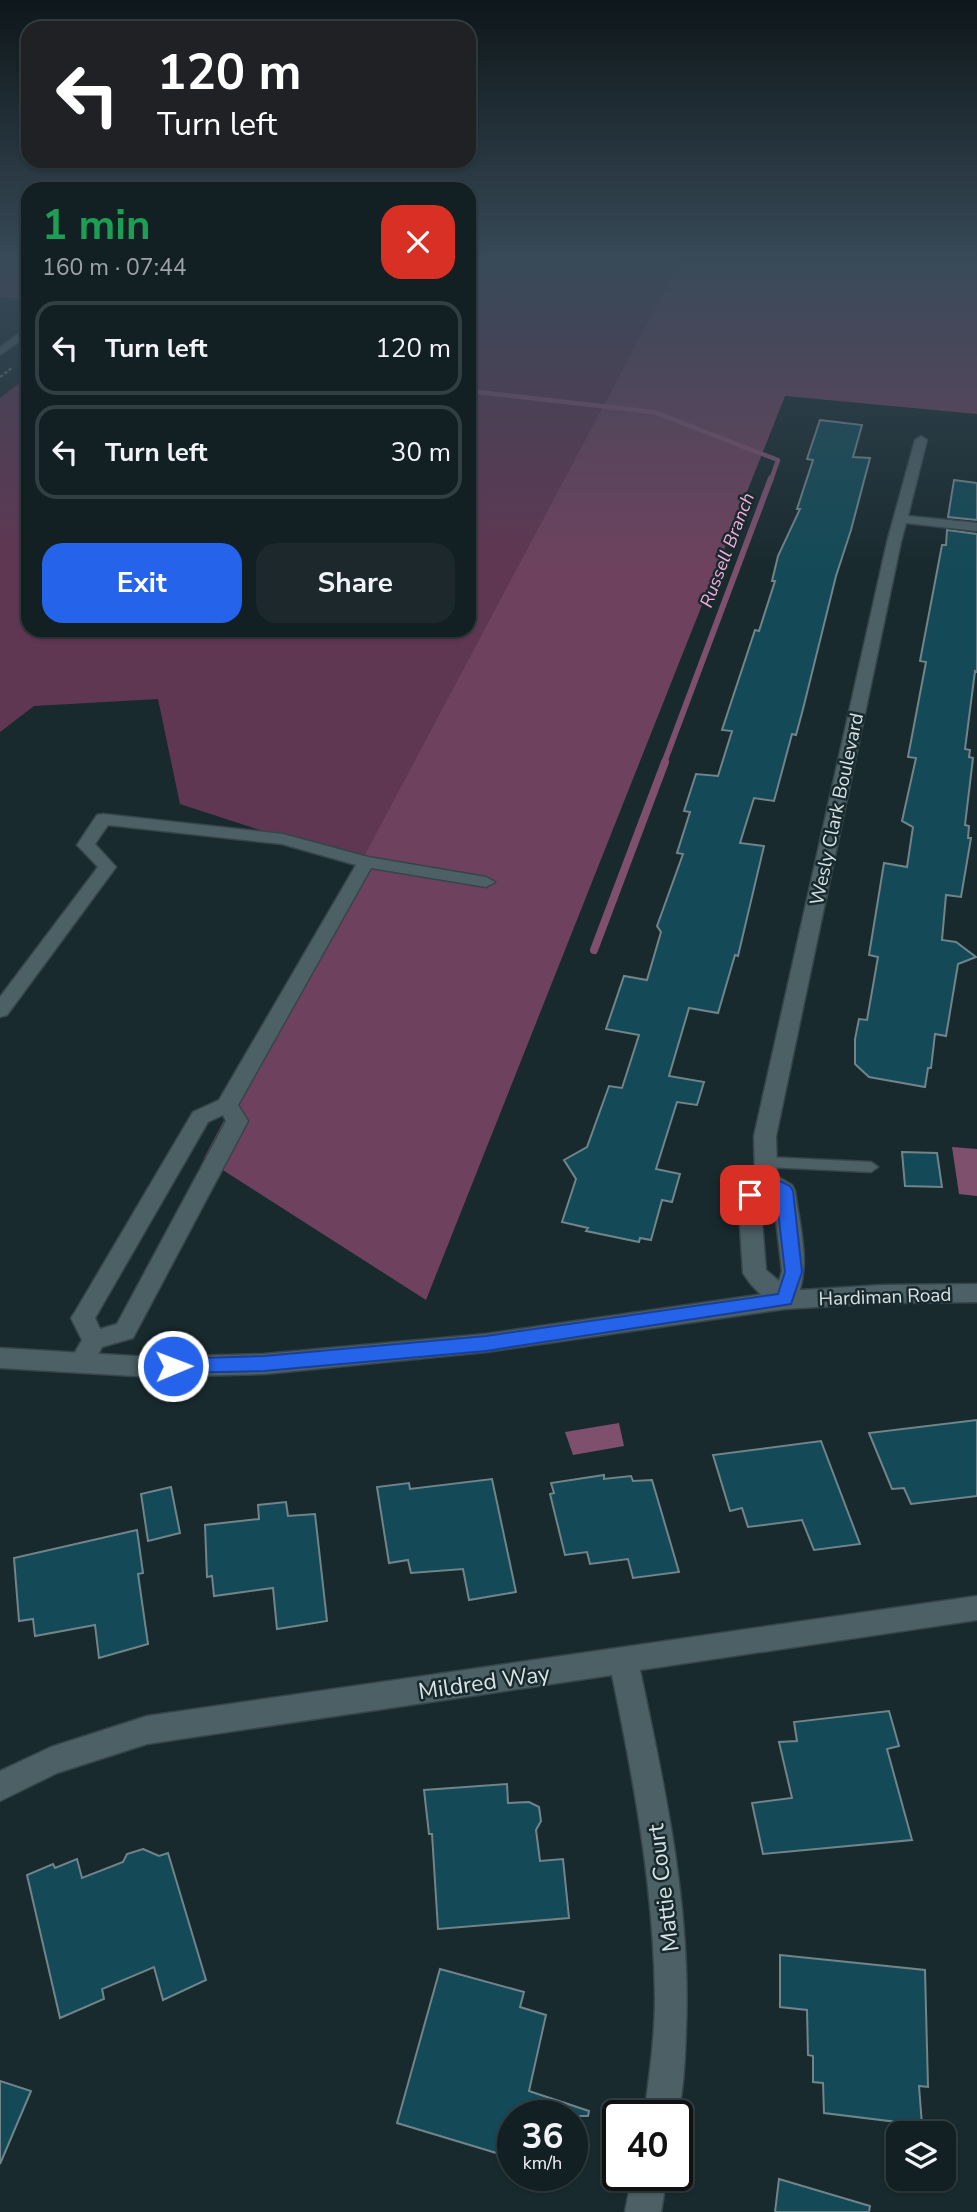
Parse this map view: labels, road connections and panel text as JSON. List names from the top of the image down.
{
  "streets": {
    "street": [
      "Wesly Clark Boulevard",
      "Hardiman Road",
      "Mildred Way",
      "Mattie Court"
    ]
  },
  "crossings": [
    ["Wesly Clark Boulevard", "Hardiman Road"],
    ["Mildred Way", "Mattie Court"]
  ],
  "water": ["Russell Branch"],
  "page": {
    "turn": ["120 m", "Turn left"],
    "heading": ["1 min", "160 m · 07:44"],
    "list": [
      {
        "name": "Turn left",
        "value": "120 m"
      },
      {
        "name": "Turn left",
        "value": "30 m"
      }
    ],
    "buttons": ["Exit", "Share"],
    "speed": "36 km/h",
    "limit": "40"
  }
}
